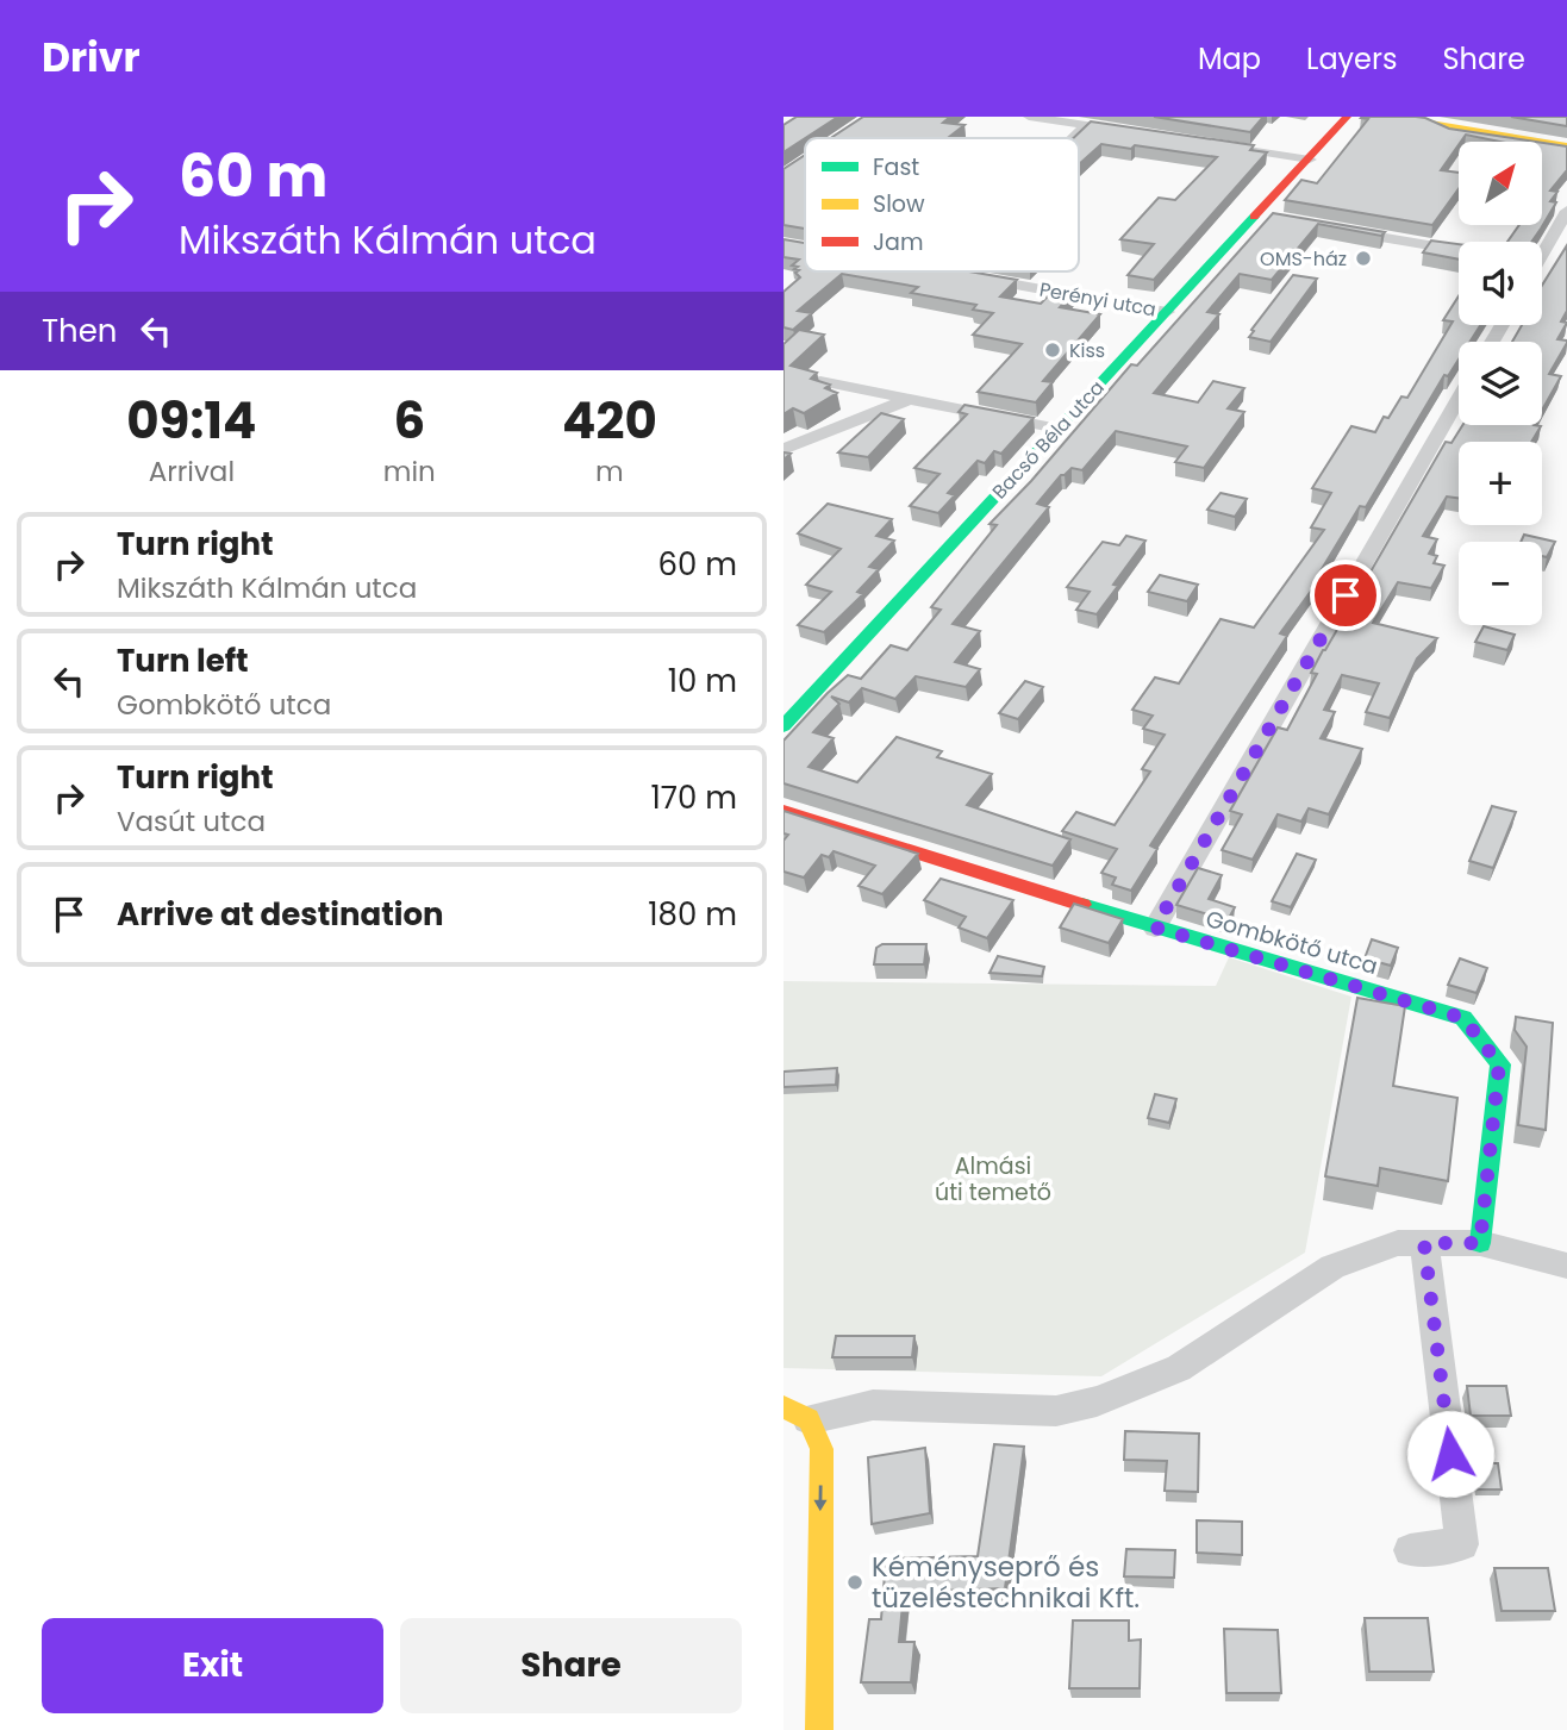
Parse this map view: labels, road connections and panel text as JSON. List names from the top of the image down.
{
  "streets": {
    "main road": ["Bacsó Béla utca", "Gombkötő utca"],
    "street": ["Perényi utca"]
  },
  "crossings": [
    ["Perényi utca", "Bacsó Béla utca"]
  ],
  "parks": ["Almási úti temető"],
  "places": ["OMS-ház", "Kiss", "Kéményseprő és tüzeléstechnikai Kft."],
  "legend": ["Fast", "Slow", "Jam"],
  "north": "top right",
  "page": {
    "header": "Drivr",
    "nav": ["Map", "Layers", "Share"],
    "turn": ["60 m", "Mikszáth Kálmán utca"],
    "map_buttons": ["+", "−"],
    "then": "Then",
    "eta": [
      "09:14",
      "Arrival",
      "6",
      "min",
      "420",
      "m"
    ],
    "list": [
      {
        "name": "Turn right",
        "note": "Mikszáth Kálmán utca",
        "value": "60 m"
      },
      {
        "name": "Turn left",
        "note": "Gombkötő utca",
        "value": "10 m"
      },
      {
        "name": "Turn right",
        "note": "Vasút utca",
        "value": "170 m"
      },
      {
        "name": "Arrive at destination",
        "value": "180 m"
      }
    ],
    "buttons": ["Exit", "Share"]
  }
}
